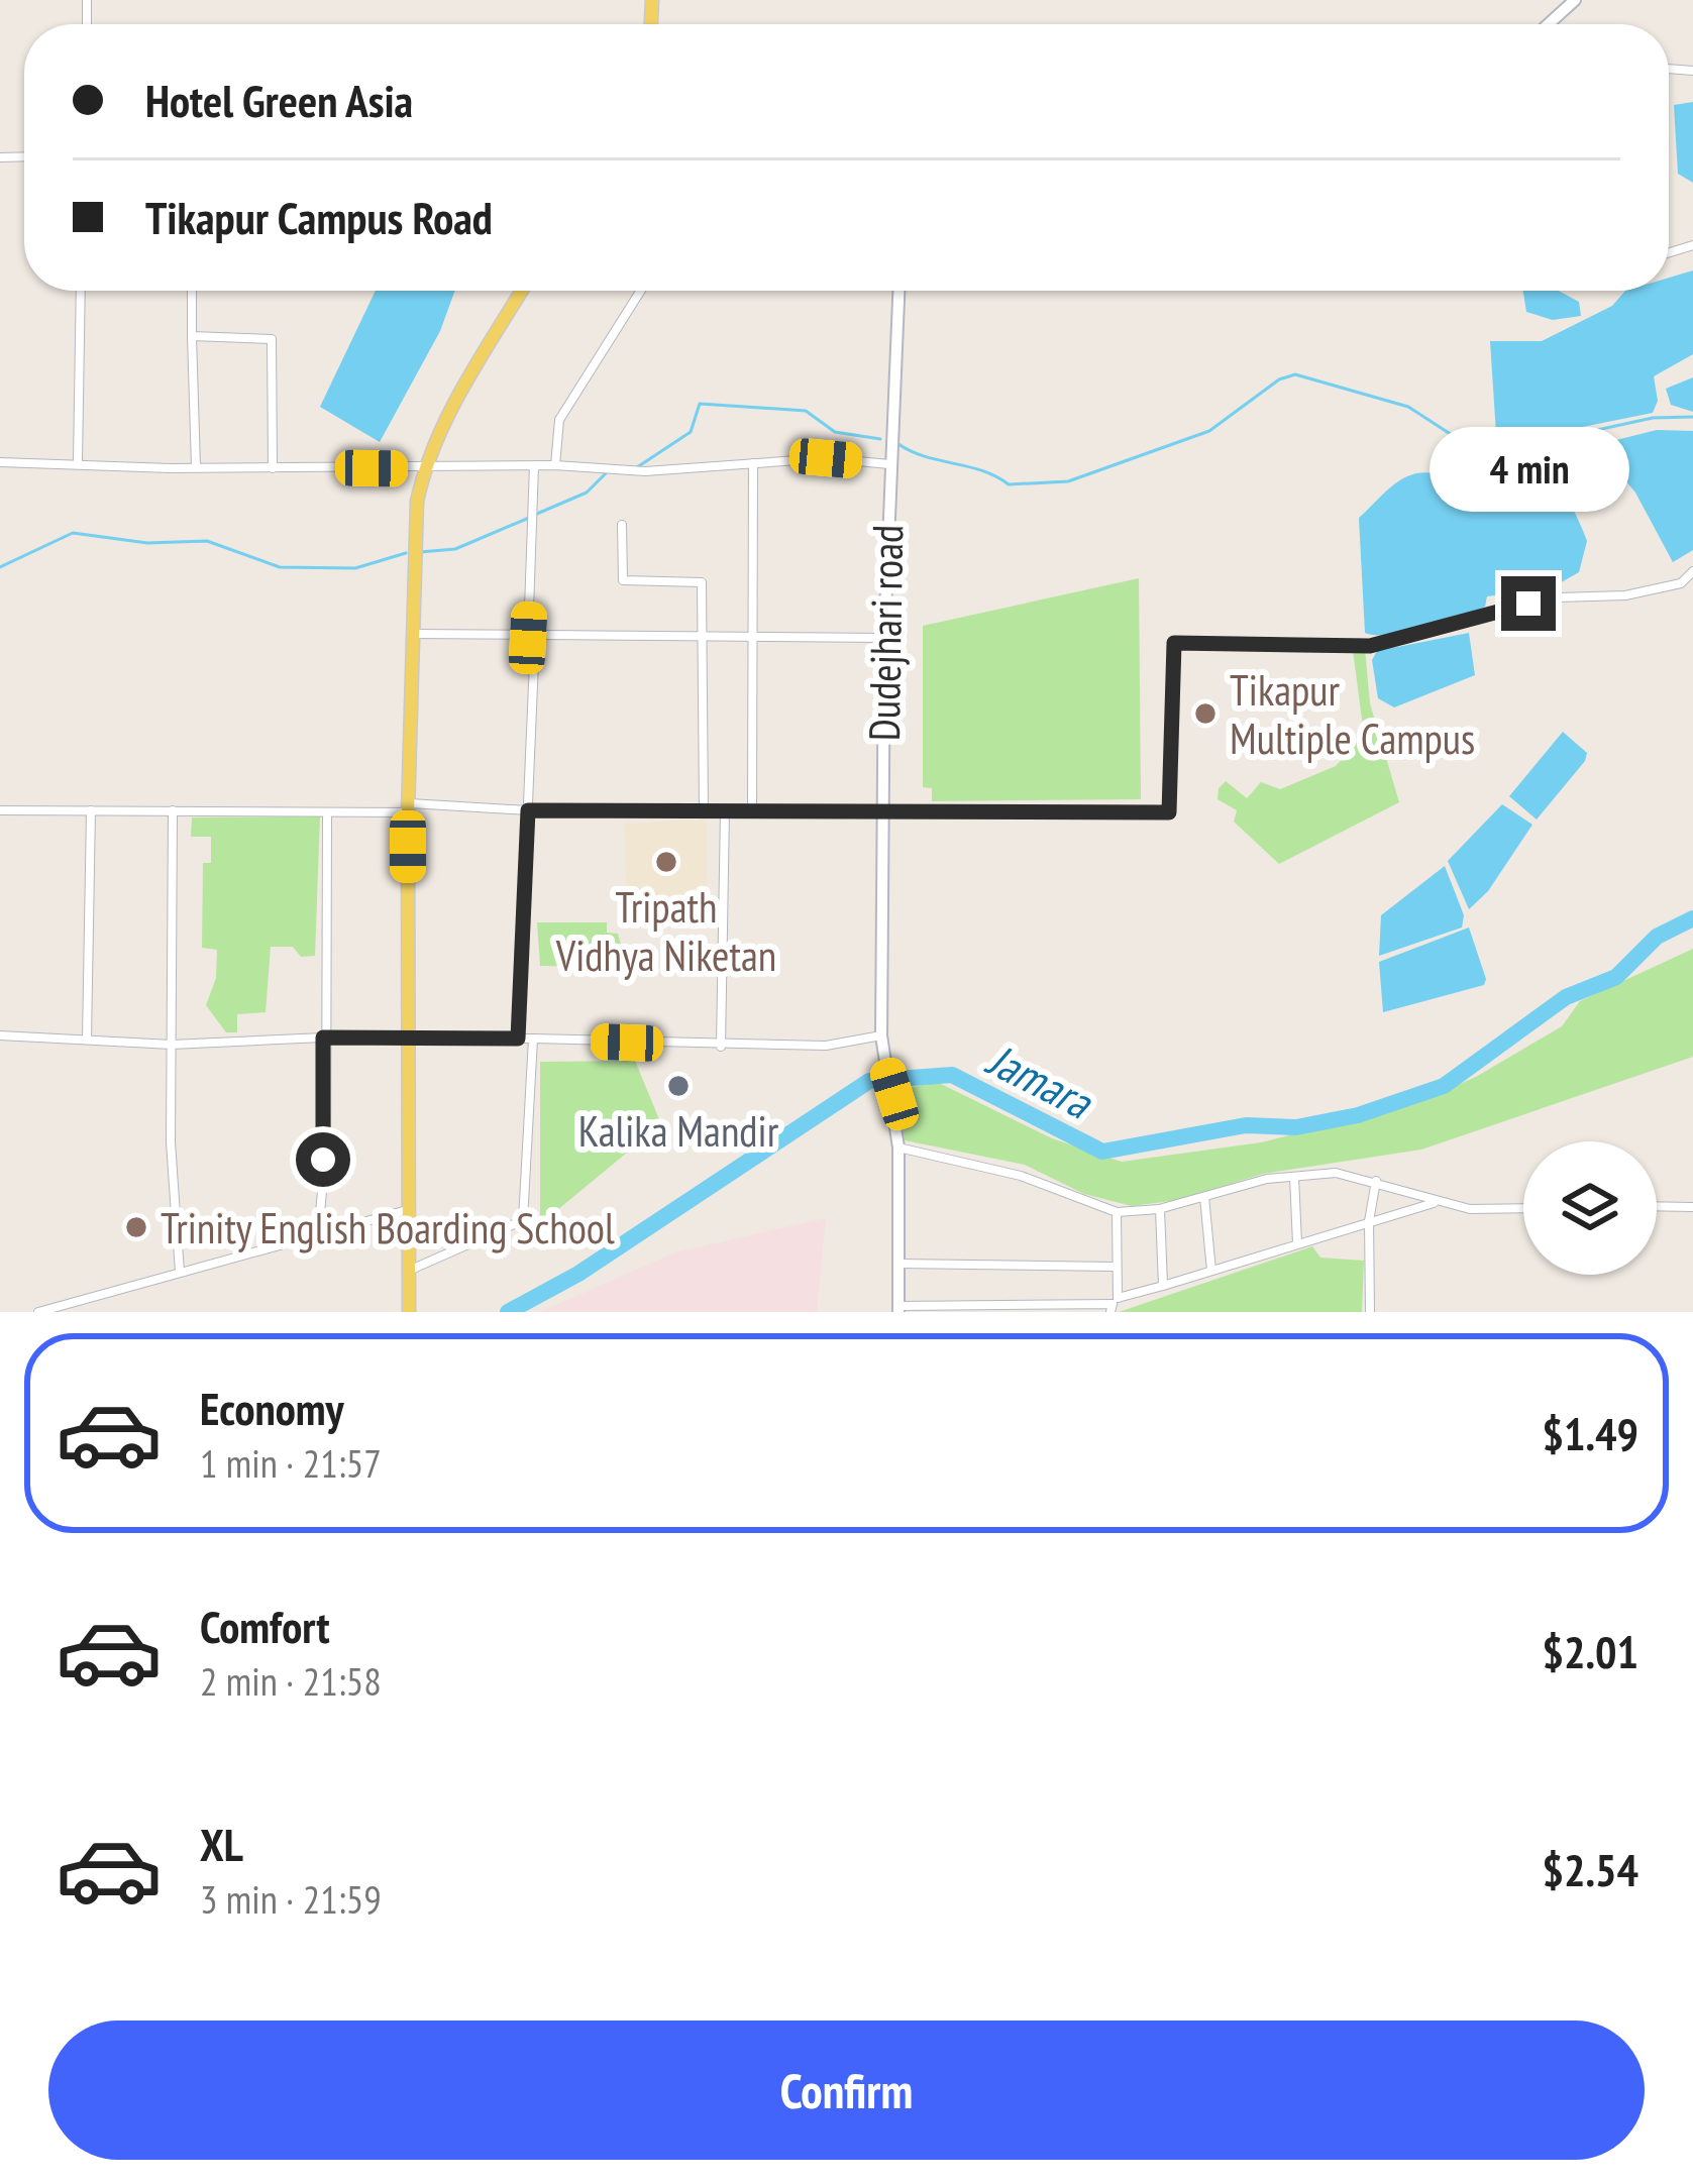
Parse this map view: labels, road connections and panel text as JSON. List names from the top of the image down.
{
  "streets": {
    "street": ["Dudejhari road"]
  },
  "water": ["Jamara"],
  "places": [
    "Tikapur Multiple Campus",
    "Tripath Vidhya Niketan",
    "Kalika Mandir",
    "Trinity English Boarding School"
  ],
  "page": {
    "banner": ["Hotel Green Asia", "Tikapur Campus Road"],
    "bubble": "4 min",
    "list": [
      {
        "name": "Economy",
        "note": "1 min · 21:57",
        "value": "$1.49"
      },
      {
        "name": "Comfort",
        "note": "2 min · 21:58",
        "value": "$2.01"
      },
      {
        "name": "XL",
        "note": "3 min · 21:59",
        "value": "$2.54"
      }
    ],
    "buttons": "Confirm"
  }
}
